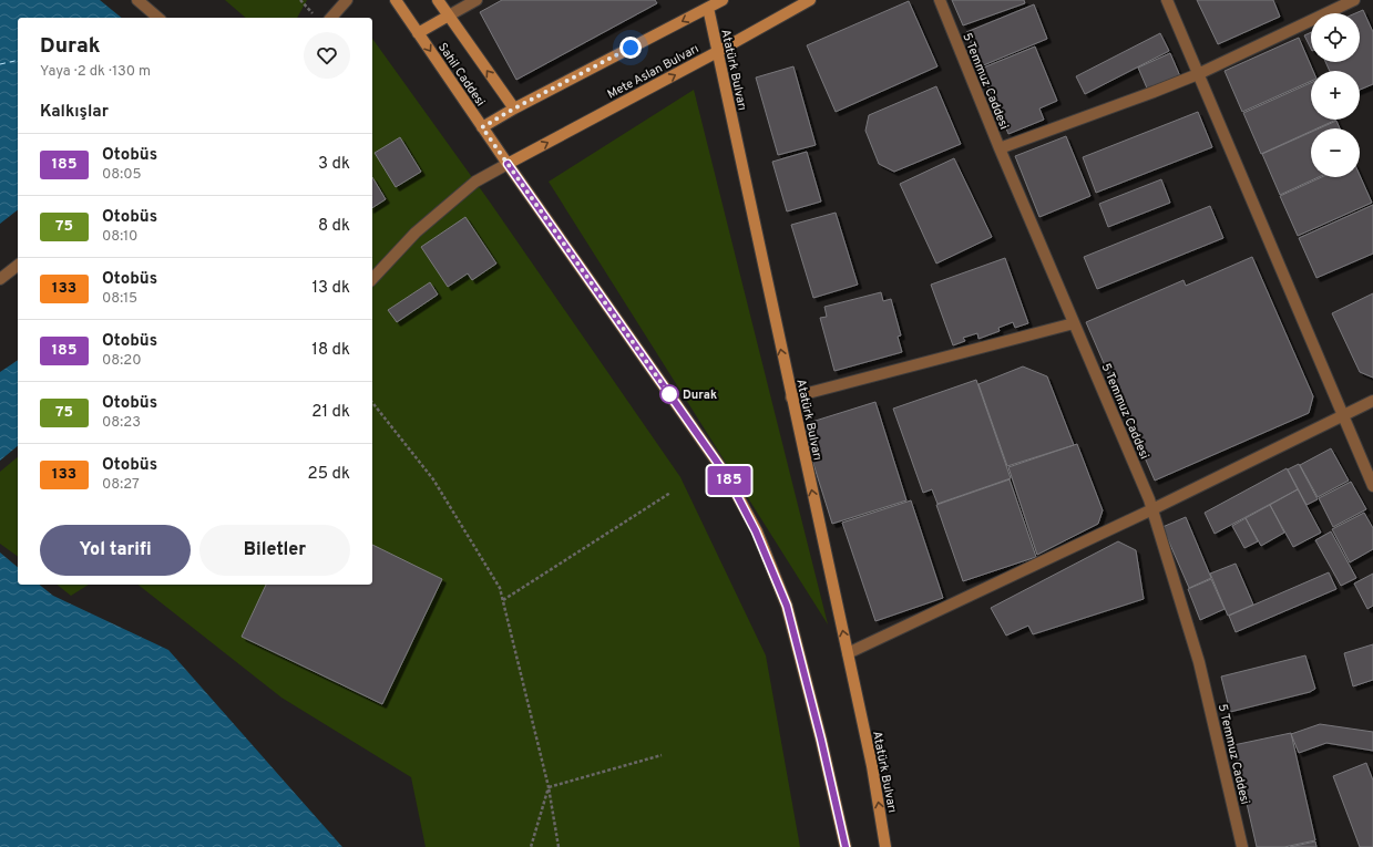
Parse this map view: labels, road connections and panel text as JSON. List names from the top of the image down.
{
  "streets": {
    "street": [
      "Atatürk Bulvarı",
      "Mete Aslan Bulvarı",
      "Sahil Caddesi",
      "5 Temmuz Caddesi"
    ]
  },
  "crossings": [
    ["Atatürk Bulvarı", "Mete Aslan Bulvarı"],
    ["Mete Aslan Bulvarı", "Sahil Caddesi"]
  ],
  "places": ["Durak"],
  "lines": ["bus line 185"],
  "page": {
    "on_map": "185",
    "map_buttons": ["+", "−"],
    "heading": [
      ["Durak", "Yaya · 2 dk · 130 m"],
      "Kalkışlar"
    ],
    "list": [
      {
        "mark": "185",
        "name": "Otobüs",
        "note": "08:05",
        "value": "3 dk"
      },
      {
        "mark": "75",
        "name": "Otobüs",
        "note": "08:10",
        "value": "8 dk"
      },
      {
        "mark": "133",
        "name": "Otobüs",
        "note": "08:15",
        "value": "13 dk"
      },
      {
        "mark": "185",
        "name": "Otobüs",
        "note": "08:20",
        "value": "18 dk"
      },
      {
        "mark": "75",
        "name": "Otobüs",
        "note": "08:23",
        "value": "21 dk"
      },
      {
        "mark": "133",
        "name": "Otobüs",
        "note": "08:27",
        "value": "25 dk"
      }
    ],
    "buttons": ["Yol tarifi", "Biletler"]
  }
}
